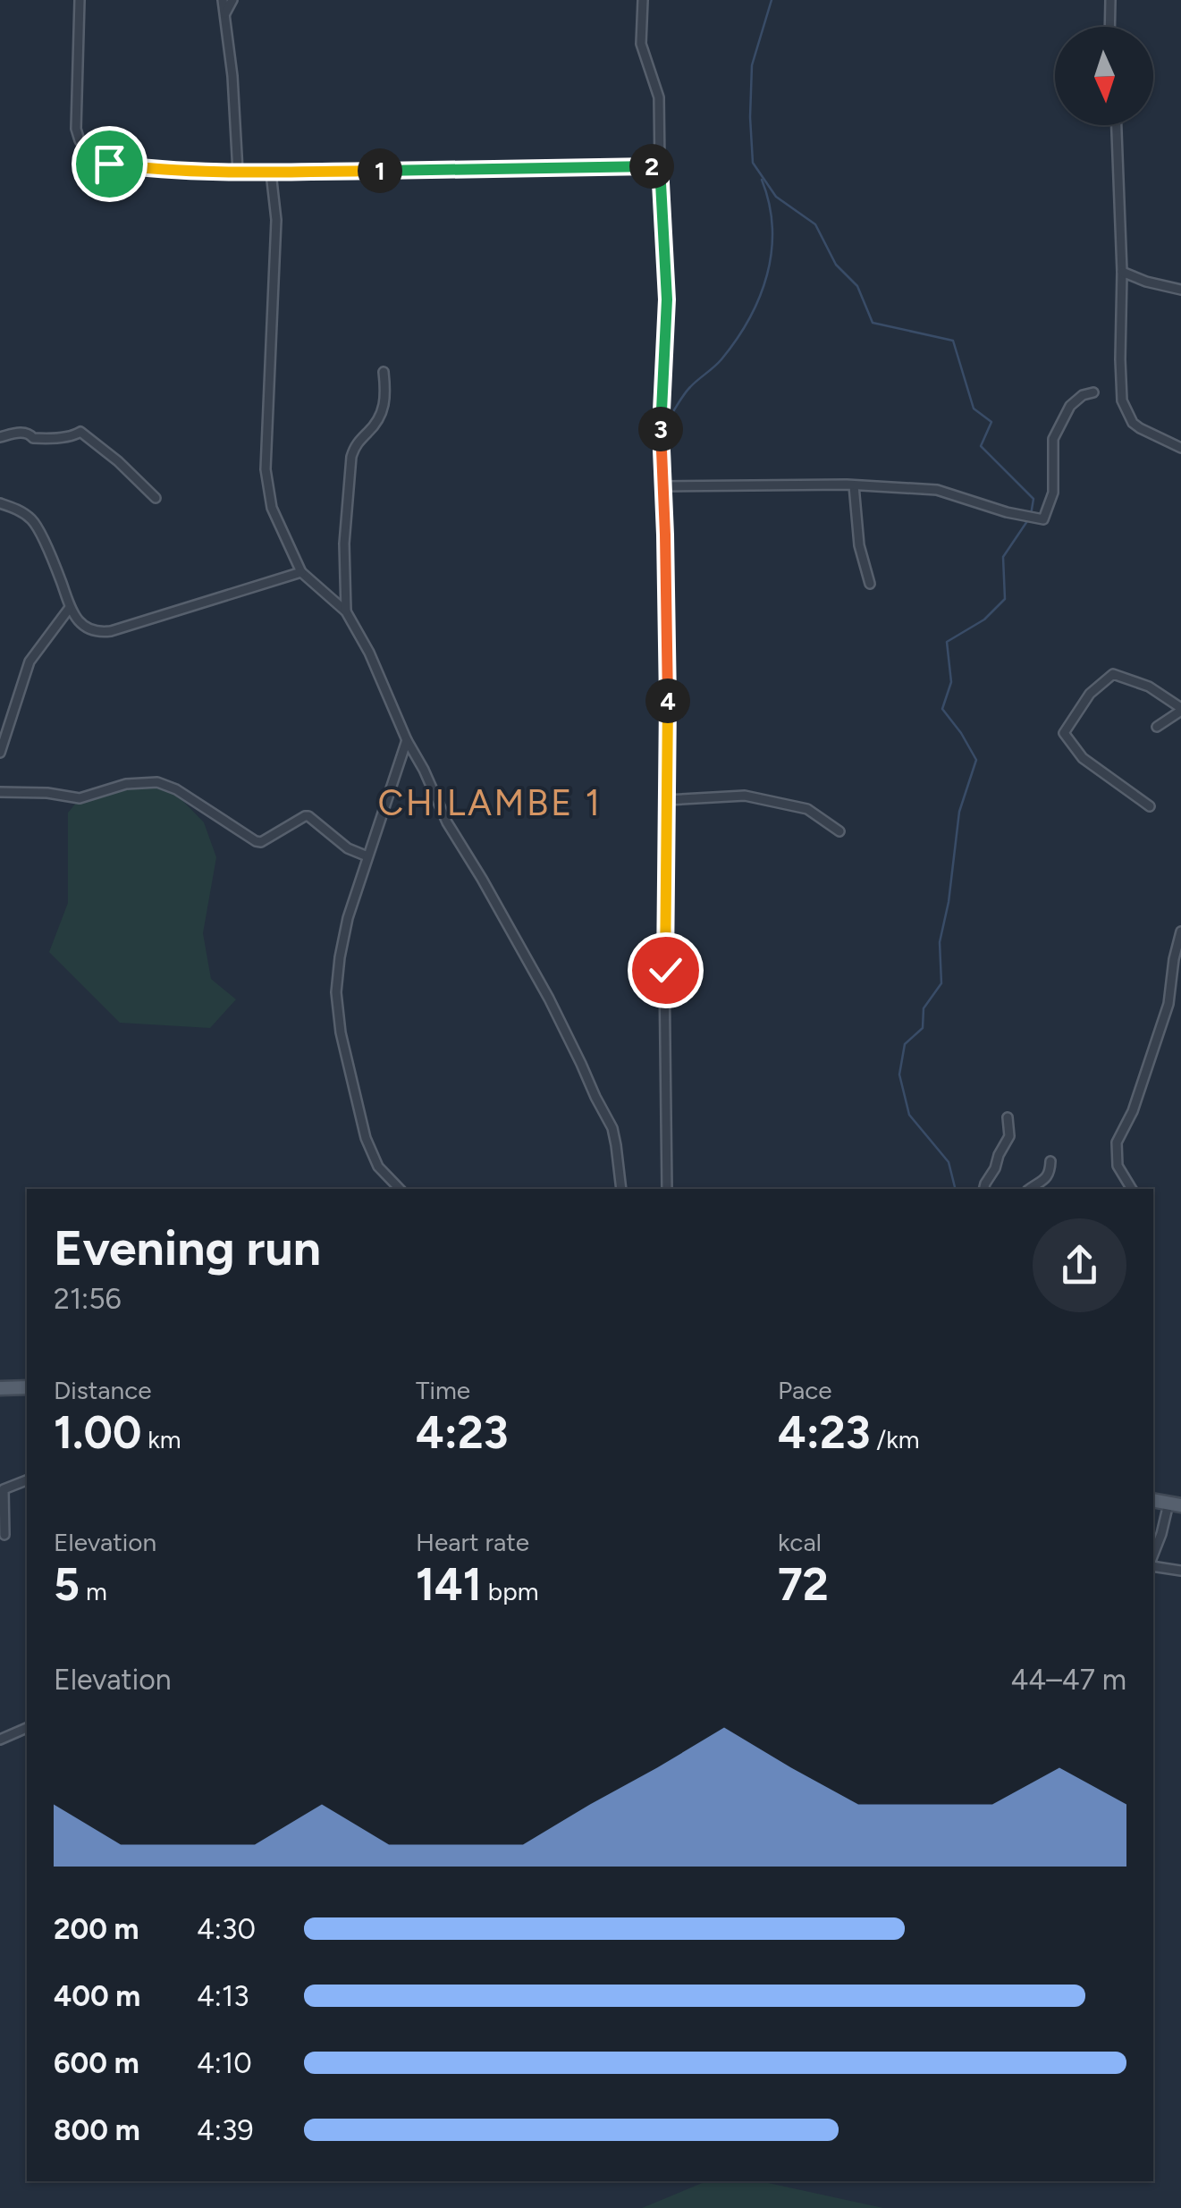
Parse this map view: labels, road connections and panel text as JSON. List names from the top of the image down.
{
  "districts": ["CHILAMBE 1"],
  "north": "bottom",
  "page": {
    "pins": [
      "2",
      "1",
      "3",
      "4"
    ],
    "heading": ["Evening run", "21:56"],
    "stats": [
      ["Distance", "1.00 km"],
      ["Time", "4:23"],
      ["Pace", "4:23 /km"],
      ["Elevation", "5 m"],
      ["Heart rate", "141 bpm"],
      ["kcal", "72"]
    ],
    "chart": ["Elevation", "44–47 m"],
    "list": [
      {
        "name": "200 m",
        "note": "4:30"
      },
      {
        "name": "400 m",
        "note": "4:13"
      },
      {
        "name": "600 m",
        "note": "4:10"
      },
      {
        "name": "800 m",
        "note": "4:39"
      }
    ]
  }
}
